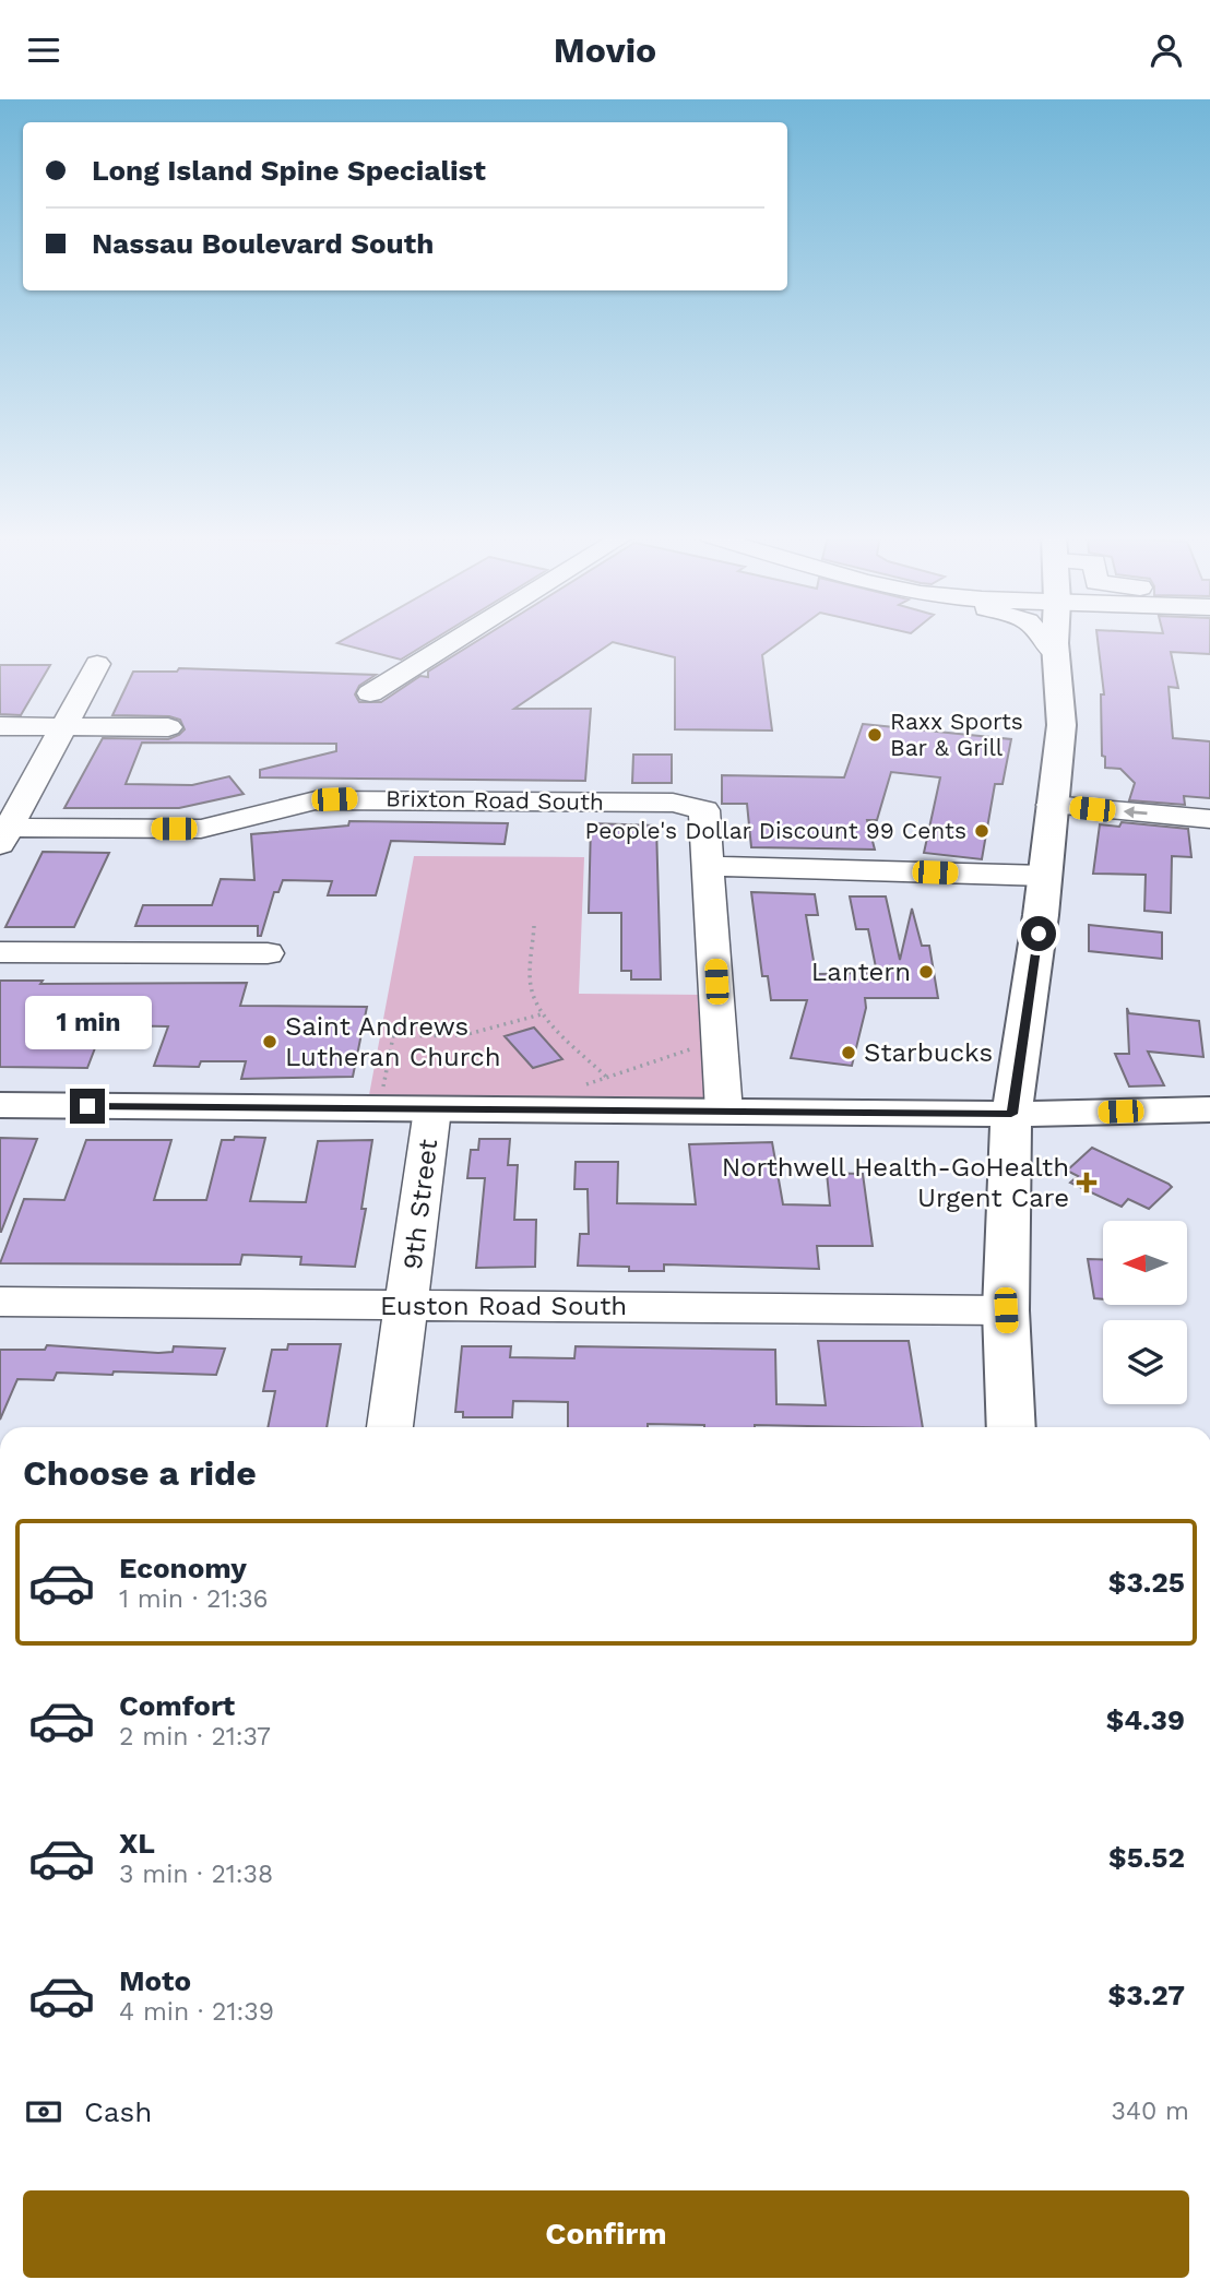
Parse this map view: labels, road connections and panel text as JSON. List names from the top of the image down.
{
  "streets": {
    "street": ["Brixton Road South", "9th Street", "Euston Road South"]
  },
  "crossings": [
    ["9th Street", "Euston Road South"]
  ],
  "places": {
    "other": [
      "Raxx Sports Bar & Grill",
      "People's Dollar Discount 99 Cents",
      "Lantern",
      "Saint Andrews Lutheran Church",
      "Starbucks"
    ],
    "health": ["Northwell Health-GoHealth Urgent Care"]
  },
  "north": "left",
  "page": {
    "header": "Movio",
    "banner": ["Long Island Spine Specialist", "Nassau Boulevard South"],
    "bubble": "1 min",
    "heading": "Choose a ride",
    "list": [
      {
        "name": "Economy",
        "note": "1 min · 21:36",
        "value": "$3.25"
      },
      {
        "name": "Comfort",
        "note": "2 min · 21:37",
        "value": "$4.39"
      },
      {
        "name": "XL",
        "note": "3 min · 21:38",
        "value": "$5.52"
      },
      {
        "name": "Moto",
        "note": "4 min · 21:39",
        "value": "$3.27"
      }
    ],
    "pay": ["Cash", "340 m"],
    "buttons": "Confirm"
  }
}
